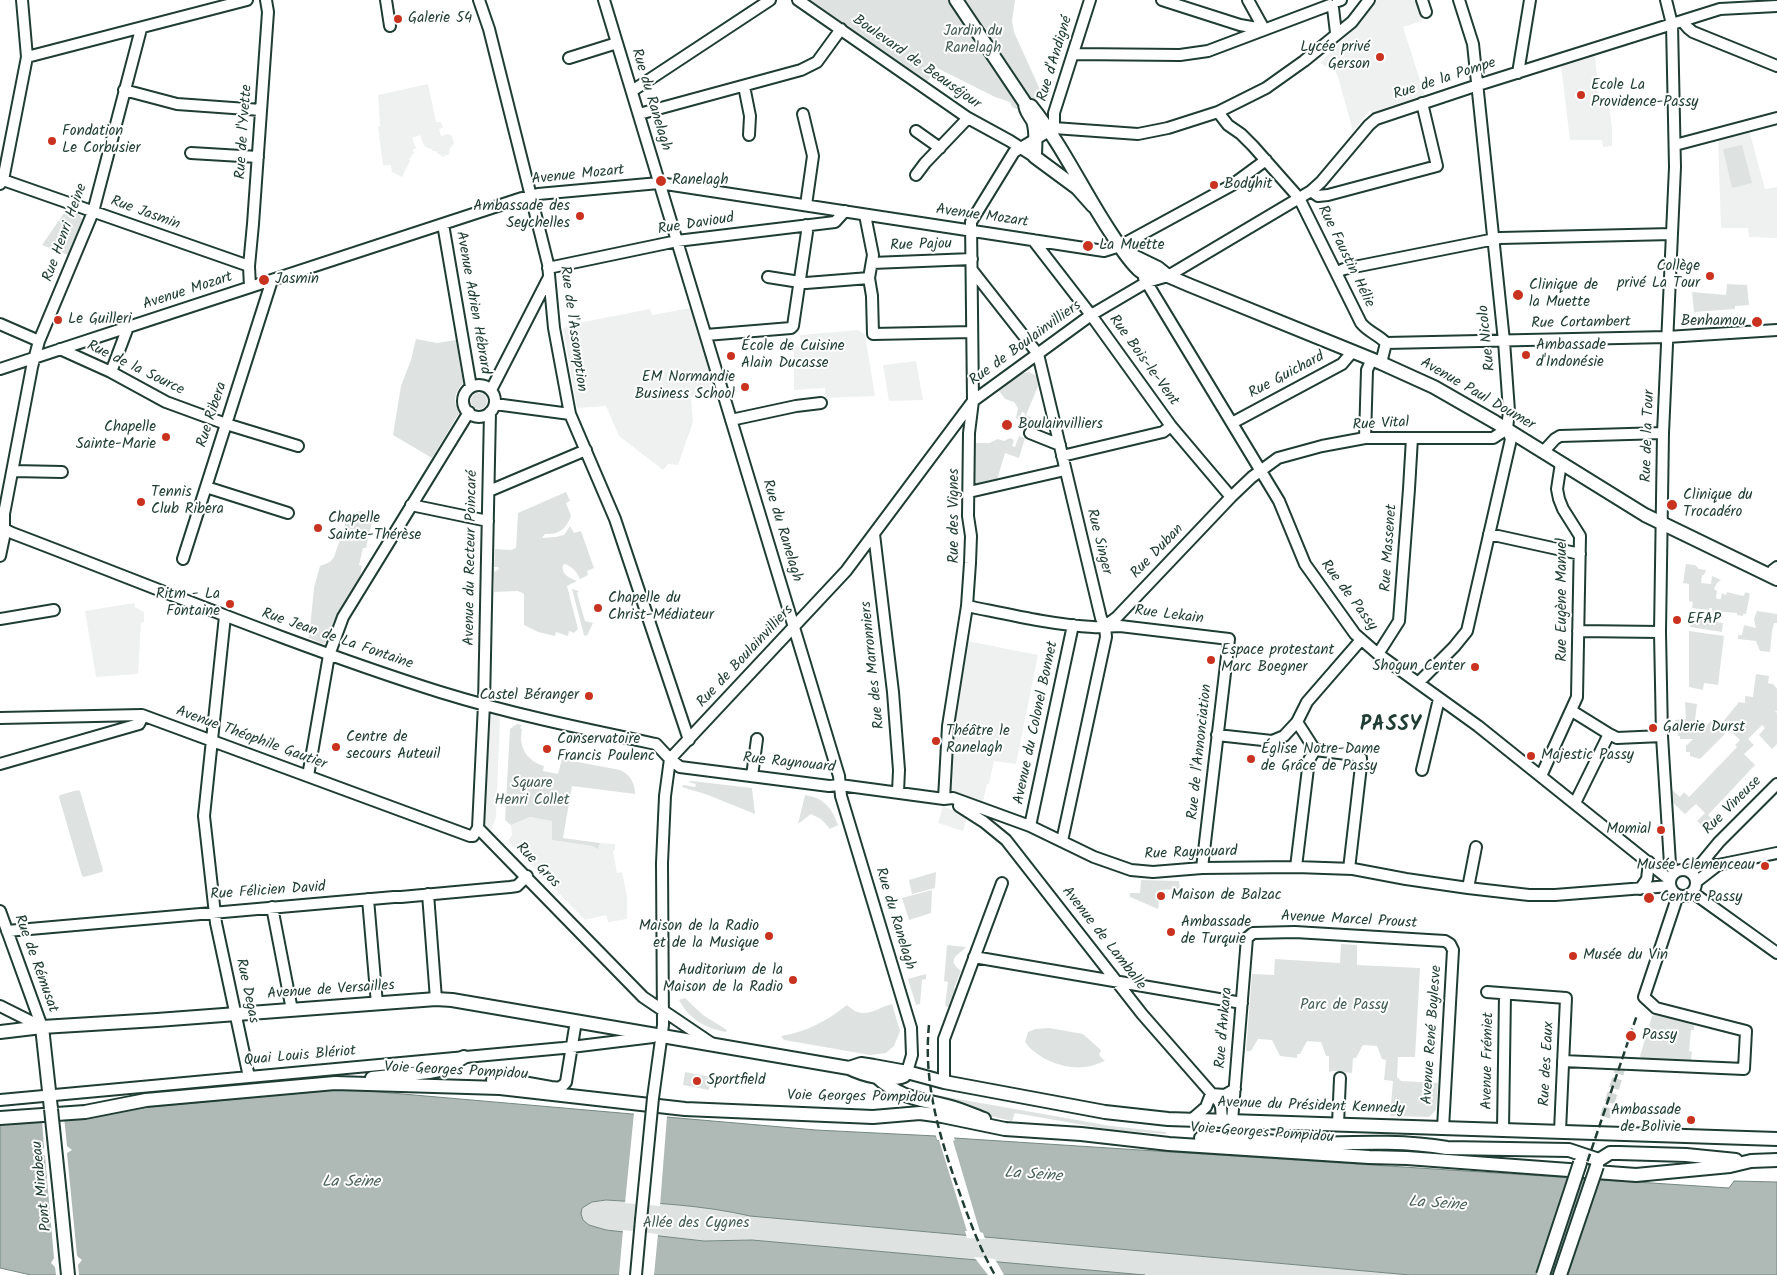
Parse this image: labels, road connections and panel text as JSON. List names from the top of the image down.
{
  "streets": {
    "main road": [
      "Avenue Paul Doumer",
      "Avenue de Versailles",
      "Voie Georges Pompidou",
      "Avenue du Président Kennedy",
      "Pont Mirabeau"
    ],
    "street": [
      "Rue d'Andigné",
      "Boulevard de Beauséjour",
      "Rue de la Pompe",
      "Rue du Ranelagh",
      "Rue de l'Yvette",
      "Avenue Mozart",
      "Rue Jasmin",
      "Rue Davioud",
      "Rue Henri Heine",
      "Rue Pajou",
      "Rue Faustin Hélie",
      "Avenue Adrien Hébrard",
      "Rue Cortambert",
      "Rue de l'Assomption",
      "Rue Nicolo",
      "Rue de Boulainvilliers",
      "Rue Bois-le-Vent",
      "Rue de la Source",
      "Rue Guichard",
      "Rue Ribera",
      "Rue Vital",
      "Rue de la Tour",
      "Rue des Vignes",
      "Rue Singer",
      "Rue Massenet",
      "Rue Duban",
      "Avenue du Recteur Poincaré",
      "Rue de Passy",
      "Rue Eugène Manuel",
      "Rue Lekain",
      "Rue Jean de La Fontaine",
      "Rue des Marronniers",
      "Avenue du Colonel Bonnet",
      "Avenue Théophile Gautier",
      "Rue de l'Annonciation",
      "Rue Raynouard",
      "Rue Vineuse",
      "Rue Gros",
      "Rue Félicien David",
      "Avenue Marcel Proust",
      "Avenue de Lamballe",
      "Rue de Rémusat",
      "Rue Degas",
      "Rue d'Ankara",
      "Avenue René Boylesve",
      "Quai Louis Blériot",
      "Avenue Frémiet",
      "Rue des Eaux"
    ]
  },
  "crossings": [
    ["Rue de la Pompe", "Rue Faustin Hélie"],
    ["Rue de la Pompe", "Rue Nicolo"],
    ["Rue de la Pompe", "Avenue Paul Doumer"],
    ["Rue de la Pompe", "Rue de la Tour"],
    ["Rue du Ranelagh", "Avenue Mozart"],
    ["Rue du Ranelagh", "Rue Davioud"],
    ["Rue du Ranelagh", "Rue de Boulainvilliers"],
    ["Rue du Ranelagh", "Rue Raynouard"],
    ["Rue du Ranelagh", "Avenue du Président Kennedy"],
    ["Rue de l'Yvette", "Avenue Mozart"],
    ["Rue de l'Yvette", "Rue Jasmin"],
    ["Avenue Mozart", "Rue Davioud"],
    ["Avenue Mozart", "Rue Henri Heine"],
    ["Avenue Mozart", "Rue Faustin Hélie"],
    ["Avenue Mozart", "Avenue Adrien Hébrard"],
    ["Avenue Mozart", "Rue de l'Assomption"],
    ["Avenue Mozart", "Rue Bois-le-Vent"],
    ["Avenue Mozart", "Rue de la Source"],
    ["Avenue Mozart", "Rue Ribera"],
    ["Avenue Mozart", "Rue des Vignes"],
    ["Rue Jasmin", "Rue Henri Heine"],
    ["Rue Davioud", "Rue de l'Assomption"],
    ["Rue Henri Heine", "Rue Jean de La Fontaine"],
    ["Rue Pajou", "Rue des Vignes"],
    ["Rue Faustin Hélie", "Rue Cortambert"],
    ["Avenue Adrien Hébrard", "Avenue du Recteur Poincaré"],
    ["Rue Cortambert", "Rue Nicolo"],
    ["Rue Cortambert", "Rue de la Tour"],
    ["Rue de l'Assomption", "Rue de Boulainvilliers"],
    ["Rue Nicolo", "Avenue Paul Doumer"],
    ["Rue Nicolo", "Rue Vital"],
    ["Rue Nicolo", "Rue de Passy"],
    ["Rue de Boulainvilliers", "Rue Bois-le-Vent"],
    ["Rue de Boulainvilliers", "Rue des Vignes"],
    ["Rue de Boulainvilliers", "Rue Singer"],
    ["Rue de Boulainvilliers", "Rue de Passy"],
    ["Rue de Boulainvilliers", "Rue Jean de La Fontaine"],
    ["Rue de Boulainvilliers", "Rue des Marronniers"],
    ["Rue de Boulainvilliers", "Rue Raynouard"],
    ["Rue Bois-le-Vent", "Rue Vital"],
    ["Rue Bois-le-Vent", "Rue Duban"],
    ["Rue de la Source", "Rue Ribera"],
    ["Rue Guichard", "Avenue Paul Doumer"],
    ["Rue Guichard", "Rue de Passy"],
    ["Avenue Paul Doumer", "Rue Vital"],
    ["Avenue Paul Doumer", "Rue de la Tour"],
    ["Avenue Paul Doumer", "Rue Eugène Manuel"],
    ["Rue Vital", "Rue Massenet"],
    ["Rue Vital", "Rue Duban"],
    ["Rue Vital", "Rue de Passy"],
    ["Rue de la Tour", "Rue de Passy"],
    ["Rue de la Tour", "Rue Raynouard"],
    ["Rue de la Tour", "Rue Vineuse"],
    ["Rue des Vignes", "Rue Singer"],
    ["Rue des Vignes", "Rue Lekain"],
    ["Rue des Vignes", "Rue Raynouard"],
    ["Rue des Vignes", "Avenue de Lamballe"],
    ["Rue Singer", "Rue Duban"],
    ["Rue Singer", "Rue Lekain"],
    ["Rue Singer", "Rue Raynouard"],
    ["Rue Massenet", "Rue de Passy"],
    ["Rue Duban", "Rue Lekain"],
    ["Avenue du Recteur Poincaré", "Rue Jean de La Fontaine"],
    ["Rue de Passy", "Rue Eugène Manuel"],
    ["Rue de Passy", "Rue Raynouard"],
    ["Rue de Passy", "Rue Vineuse"],
    ["Rue Lekain", "Avenue du Colonel Bonnet"],
    ["Rue Lekain", "Rue de l'Annonciation"],
    ["Rue Jean de La Fontaine", "Rue Raynouard"],
    ["Rue Jean de La Fontaine", "Rue Degas"],
    ["Rue des Marronniers", "Rue Raynouard"],
    ["Avenue du Colonel Bonnet", "Rue Raynouard"],
    ["Avenue Théophile Gautier", "Rue Gros"],
    ["Avenue Théophile Gautier", "Rue Degas"],
    ["Rue de l'Annonciation", "Rue Raynouard"],
    ["Rue Raynouard", "Rue Vineuse"],
    ["Rue Raynouard", "Avenue de Lamballe"],
    ["Rue Gros", "Rue Félicien David"],
    ["Rue Gros", "Avenue du Président Kennedy"],
    ["Rue Félicien David", "Rue de Rémusat"],
    ["Rue Félicien David", "Rue Degas"],
    ["Avenue Marcel Proust", "Rue d'Ankara"],
    ["Avenue Marcel Proust", "Avenue René Boylesve"],
    ["Avenue de Lamballe", "Rue d'Ankara"],
    ["Avenue de Lamballe", "Avenue du Président Kennedy"],
    ["Rue de Rémusat", "Avenue de Versailles"],
    ["Rue de Rémusat", "Pont Mirabeau"],
    ["Rue Degas", "Avenue de Versailles"],
    ["Rue Degas", "Quai Louis Blériot"],
    ["Avenue de Versailles", "Quai Louis Blériot"],
    ["Avenue de Versailles", "Avenue du Président Kennedy"],
    ["Avenue de Versailles", "Pont Mirabeau"],
    ["Rue d'Ankara", "Avenue du Président Kennedy"],
    ["Avenue René Boylesve", "Avenue du Président Kennedy"],
    ["Quai Louis Blériot", "Avenue du Président Kennedy"],
    ["Quai Louis Blériot", "Pont Mirabeau"],
    ["Avenue Frémiet", "Rue des Eaux"],
    ["Avenue Frémiet", "Avenue du Président Kennedy"],
    ["Rue des Eaux", "Avenue du Président Kennedy"]
  ],
  "districts": ["PASSY"],
  "water": ["La Seine"],
  "parks": [
    "Jardin du Ranelagh",
    "Square Henri Collet",
    "Parc de Passy",
    "Allée des Cygnes"
  ],
  "places": [
    "Galerie 54",
    "Lycée privé Gerson",
    "Ecole La Providence-Passy",
    "Fondation Le Corbusier",
    "Ranelagh",
    "Bodyhit",
    "Ambassade des Seychelles",
    "La Muette",
    "Collège privé La Tour",
    "Jasmin",
    "Clinique de la Muette",
    "Le Guilleri",
    "Benhamou",
    "Ambassade d'Indonésie",
    "École de Cuisine Alain Ducasse",
    "EM Normandie Business School",
    "Boulainvilliers",
    "Chapelle Sainte-Marie",
    "Tennis Club Ribera",
    "Clinique du Trocadéro",
    "Chapelle Sainte-Thérèse",
    "Ritm - La Fontaine",
    "Chapelle du Christ-Médiateur",
    "EFAP",
    "Espace protestant Marc Boegner",
    "Shogun Center",
    "Castel Béranger",
    "Galerie Durst",
    "Théâtre le Ranelagh",
    "Centre de secours Auteuil",
    "Conservatoire Francis Poulenc",
    "Majestic Passy",
    "Église Notre-Dame de Grâce de Passy",
    "Momial",
    "Musée Clemenceau",
    "Maison de Balzac",
    "Centre Passy",
    "Ambassade de Turquie",
    "Maison de la Radio et de la Musique",
    "Musée du Vin",
    "Auditorium de la Maison de la Radio",
    "Passy",
    "Sportfield",
    "Ambassade de Bolivie"
  ]
}
